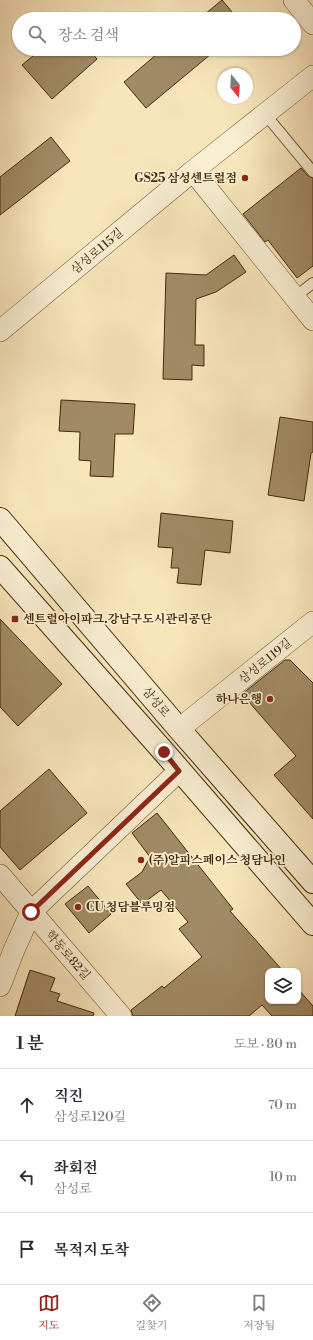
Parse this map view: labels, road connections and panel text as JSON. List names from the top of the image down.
{
  "streets": {
    "main road": ["삼성로"],
    "street": ["삼성로115길", "삼성로119길", "학동로82길"]
  },
  "crossings": [
    ["삼성로119길", "삼성로"]
  ],
  "places": {
    "other": [
      "GS25 삼성센트럴점",
      "하나은행",
      "(주)알피스페이스 청담나인",
      "CU 청담블루밍점"
    ],
    "transit": ["센트럴아이파크.강남구도시관리공단"]
  },
  "north": "bottom",
  "page": {
    "search": "장소 검색",
    "heading": ["1 분", "도보 · 80 m"],
    "list": [
      ["직진", "삼성로120길", "70 m"],
      ["좌회전", "삼성로", "10 m"],
      "목적지 도착"
    ],
    "nav": ["지도", "길찾기", "저장됨"]
  }
}
